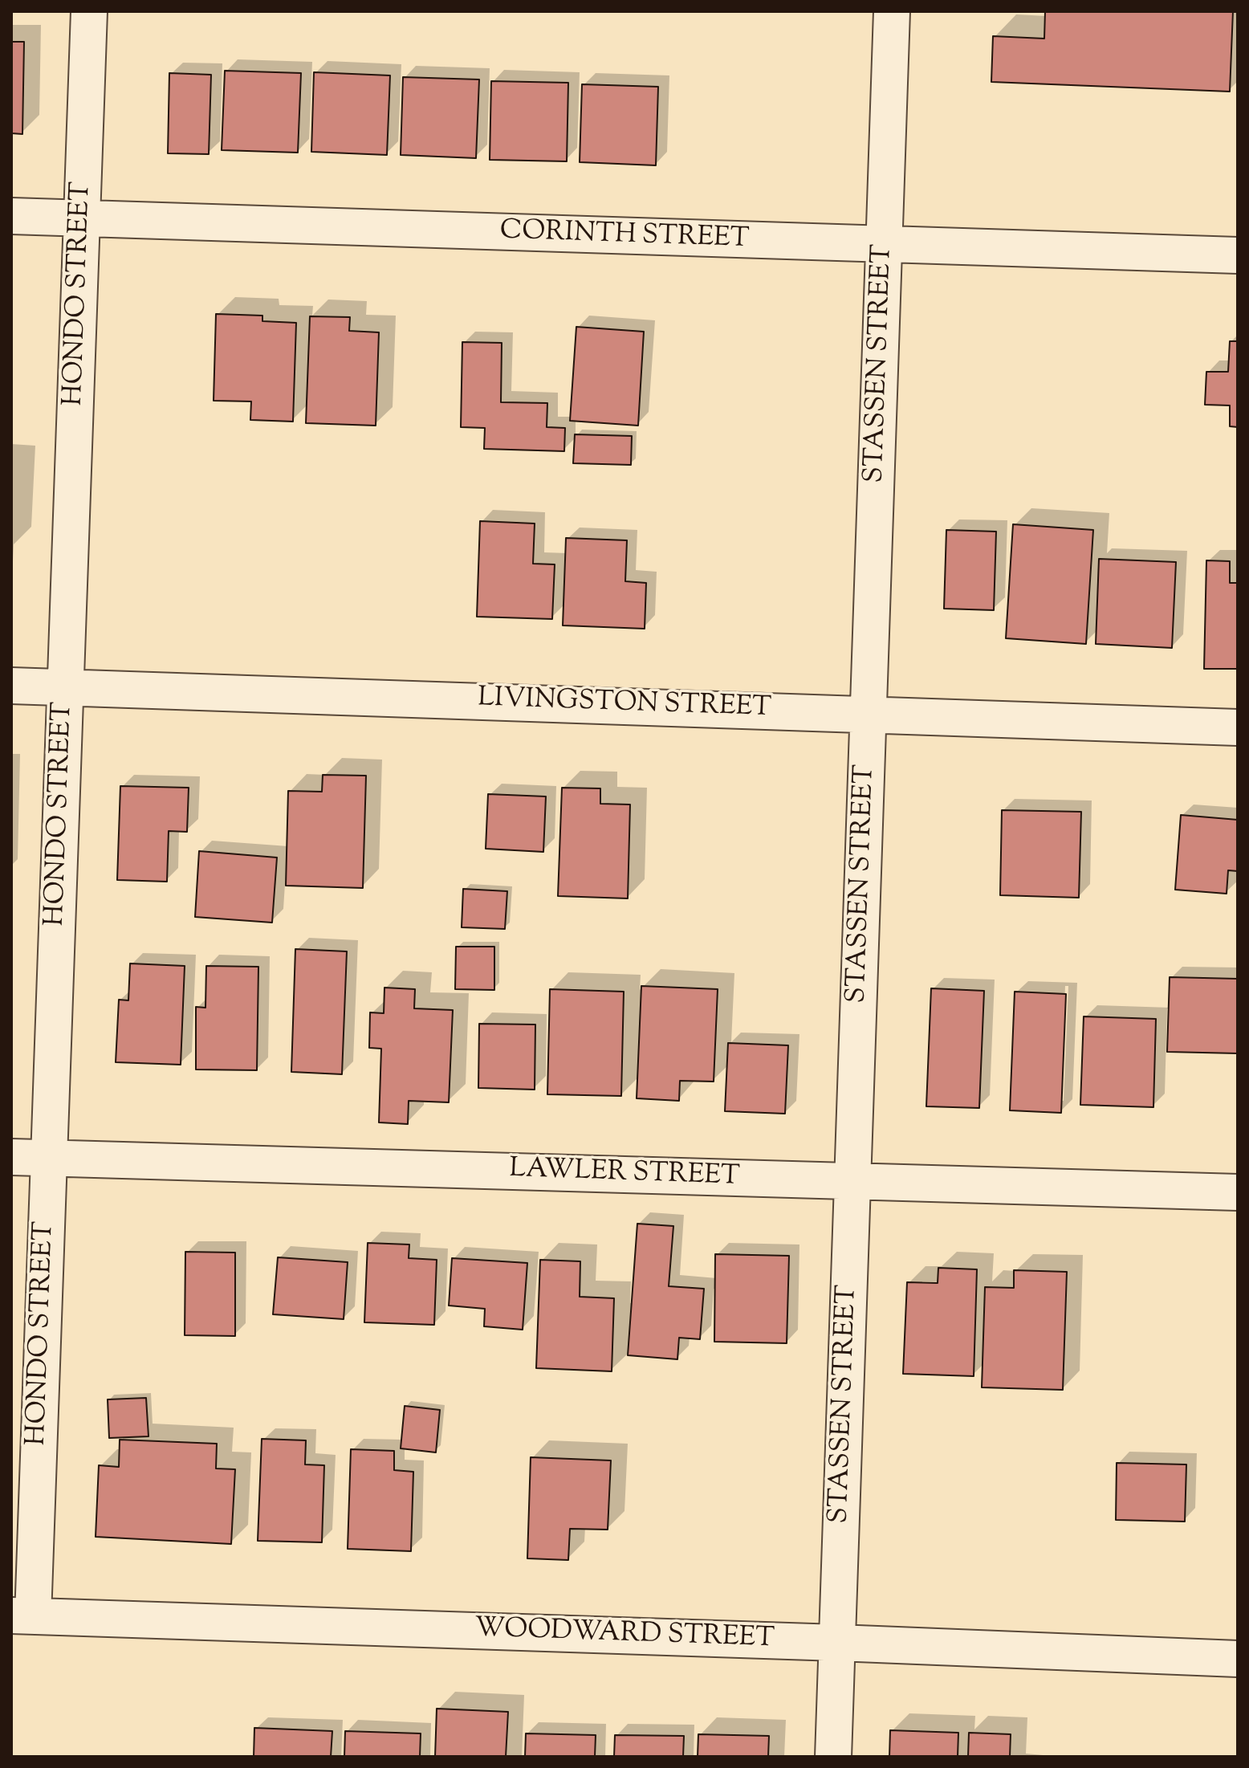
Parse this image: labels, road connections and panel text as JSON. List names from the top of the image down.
{
  "streets": {
    "street": [
      "CORINTH STREET",
      "HONDO STREET",
      "STASSEN STREET",
      "LIVINGSTON STREET",
      "LAWLER STREET",
      "WOODWARD STREET"
    ]
  },
  "crossings": [
    ["CORINTH STREET", "HONDO STREET"],
    ["CORINTH STREET", "STASSEN STREET"],
    ["HONDO STREET", "LIVINGSTON STREET"],
    ["HONDO STREET", "LAWLER STREET"],
    ["HONDO STREET", "WOODWARD STREET"],
    ["STASSEN STREET", "LIVINGSTON STREET"],
    ["STASSEN STREET", "LAWLER STREET"],
    ["STASSEN STREET", "WOODWARD STREET"]
  ]
}
